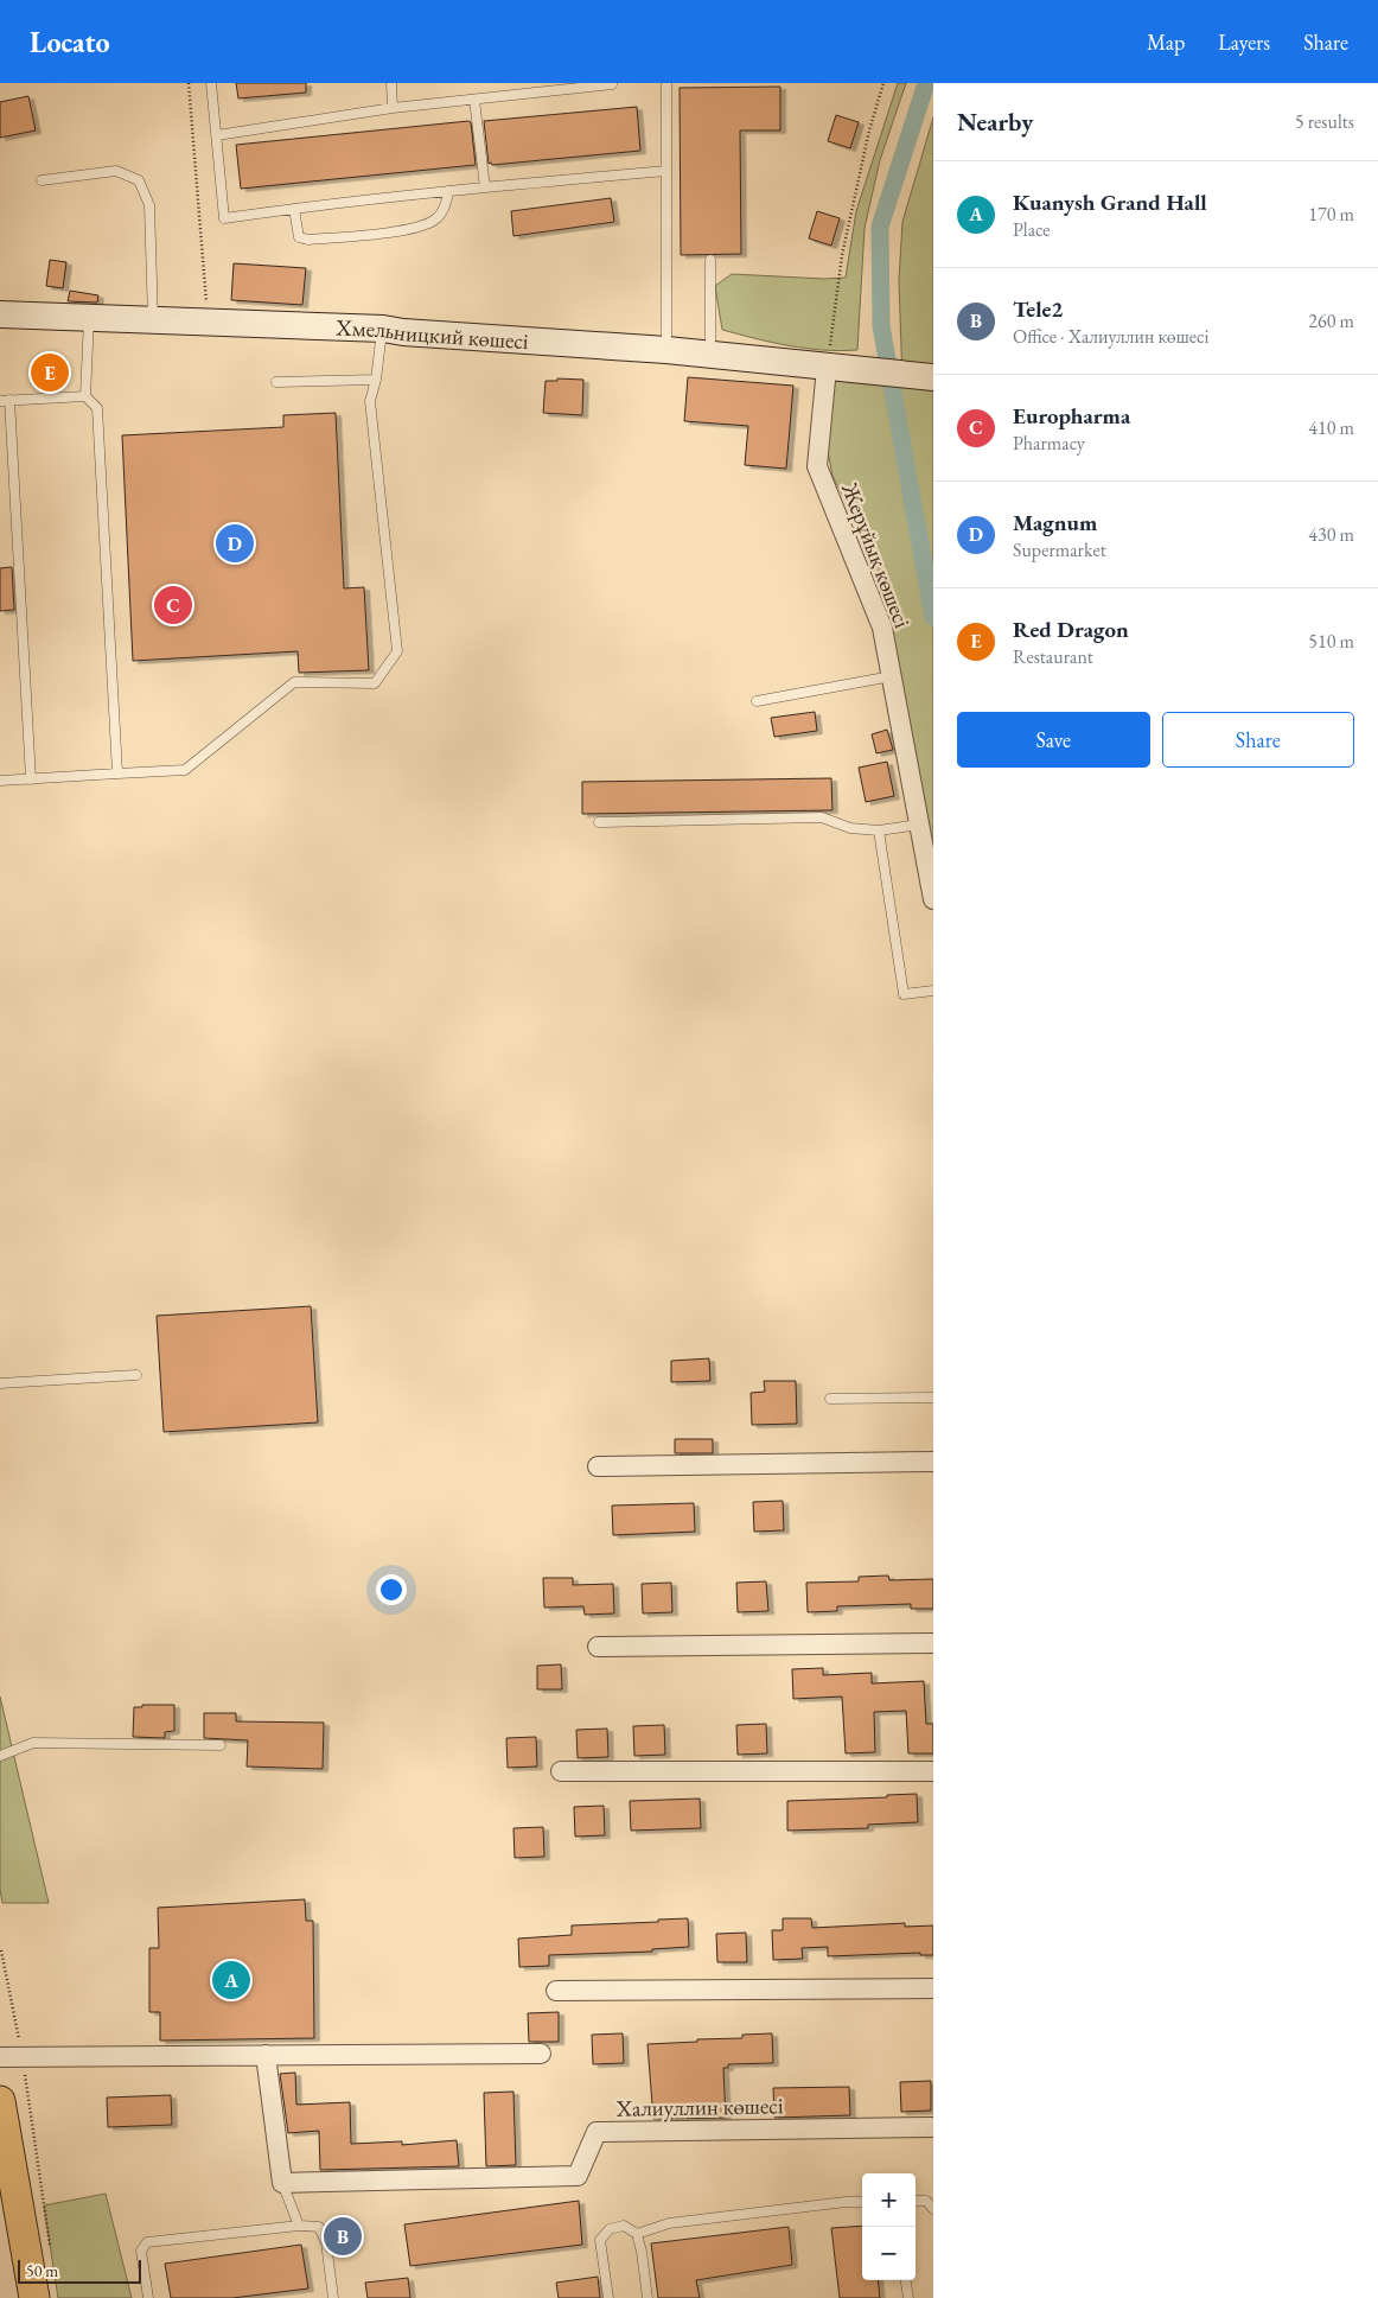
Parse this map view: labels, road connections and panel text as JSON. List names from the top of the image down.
{
  "streets": {
    "street": ["Хмельницкий көшесі", "Жерұйық көшесі", "Халиуллин көшесі"]
  },
  "crossings": [
    ["Хмельницкий көшесі", "Жерұйық көшесі"]
  ],
  "scale_bar": "50 m",
  "page": {
    "header": "Locato",
    "nav": ["Map", "Layers", "Share"],
    "heading": ["Nearby", "5 results"],
    "list": [
      {
        "mark": "A",
        "name": "Kuanysh Grand Hall",
        "note": "Place",
        "value": "170 m"
      },
      {
        "mark": "B",
        "name": "Tele2",
        "note": "Office · Халиуллин көшесі",
        "value": "260 m"
      },
      {
        "mark": "C",
        "name": "Europharma",
        "note": "Pharmacy",
        "value": "410 m"
      },
      {
        "mark": "D",
        "name": "Magnum",
        "note": "Supermarket",
        "value": "430 m"
      },
      {
        "mark": "E",
        "name": "Red Dragon",
        "note": "Restaurant",
        "value": "510 m"
      }
    ],
    "pins": [
      "E",
      "D",
      "C",
      "A",
      "B"
    ],
    "buttons": ["Save", "Share"],
    "map_buttons": ["+", "−"],
    "scale": "50 m"
  }
}
